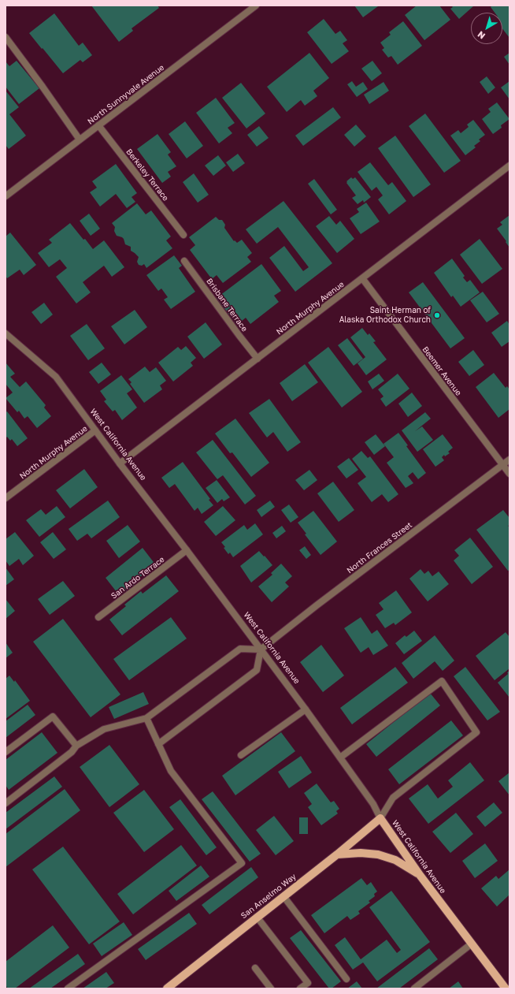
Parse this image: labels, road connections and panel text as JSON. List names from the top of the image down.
{
  "streets": {
    "main road": ["West California Avenue", "San Anselmo Way"],
    "street": [
      "North Sunnyvale Avenue",
      "Berkeley Terrace",
      "Brisbane Terrace",
      "North Murphy Avenue",
      "Beemer Avenue",
      "North Frances Street",
      "San Ardo Terrace"
    ]
  },
  "crossings": [
    ["North Sunnyvale Avenue", "Berkeley Terrace"],
    ["Brisbane Terrace", "North Murphy Avenue"],
    ["North Murphy Avenue", "Beemer Avenue"],
    ["North Murphy Avenue", "West California Avenue"],
    ["Beemer Avenue", "North Frances Street"],
    ["West California Avenue", "North Frances Street"],
    ["West California Avenue", "San Ardo Terrace"],
    ["West California Avenue", "San Anselmo Way"]
  ],
  "places": ["Saint Herman of Alaska Orthodox Church"],
  "north": "bottom left"
}
